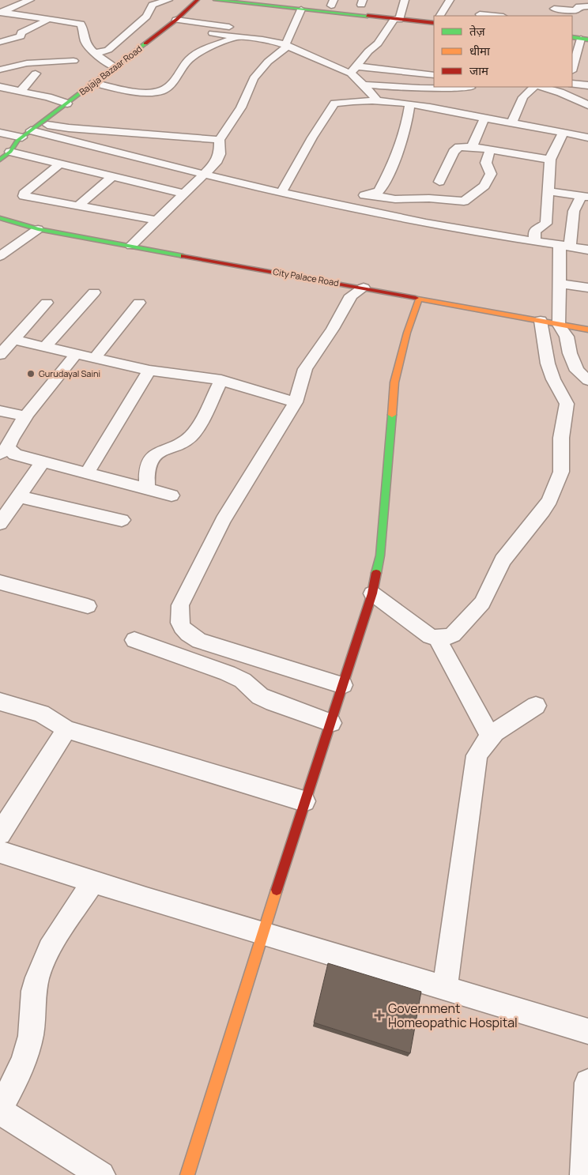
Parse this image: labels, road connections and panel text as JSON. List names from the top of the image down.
{
  "streets": {
    "street": ["Bajaja Bazaar Road", "City Palace Road"]
  },
  "places": {
    "other": ["Gurudayal Saini"],
    "health": ["Government Homeopathic Hospital"]
  },
  "legend": ["तेज़", "धीमा", "जाम"]
}
